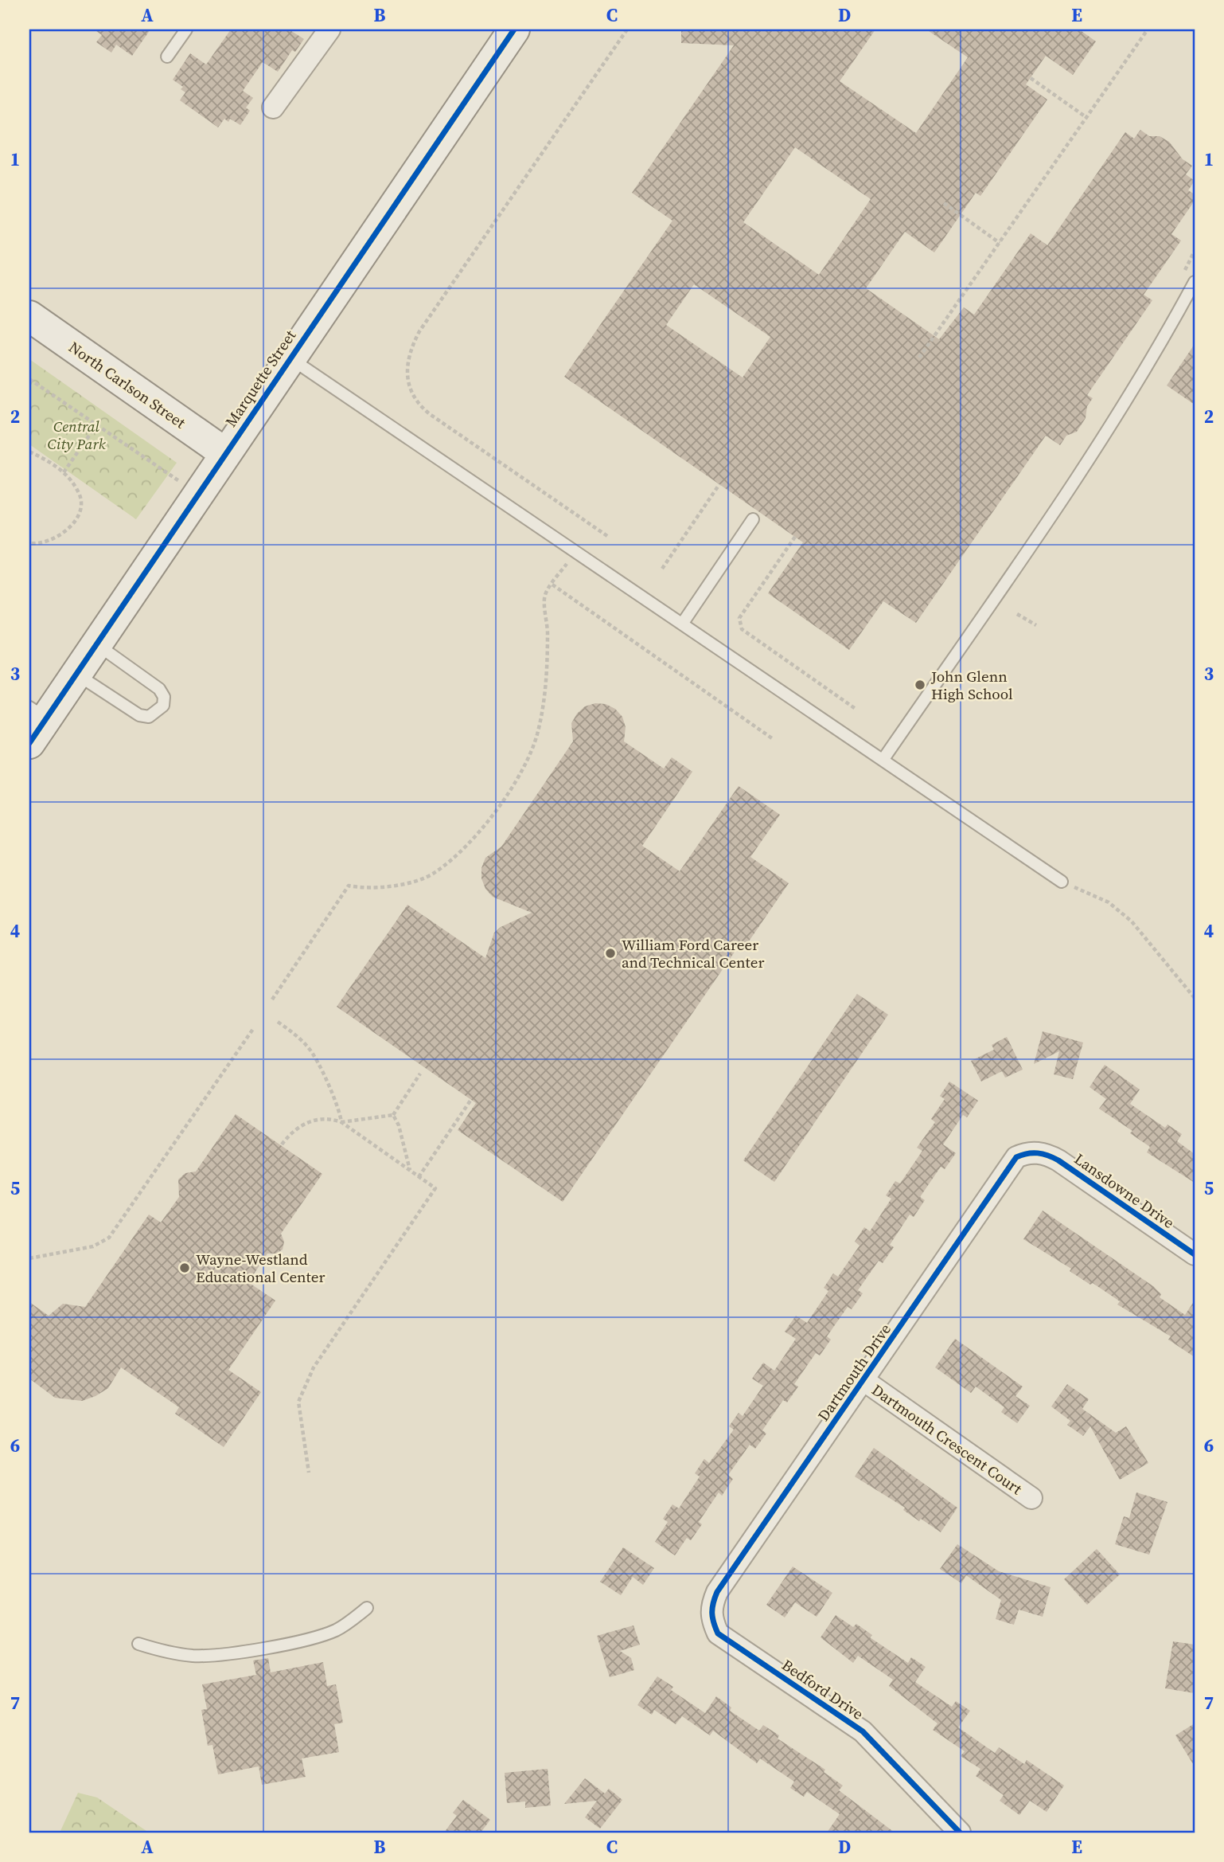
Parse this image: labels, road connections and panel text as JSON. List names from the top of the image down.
{
  "streets": {
    "street": [
      "Marquette Street",
      "North Carlson Street",
      "Lansdowne Drive",
      "Dartmouth Drive",
      "Dartmouth Crescent Court",
      "Bedford Drive"
    ]
  },
  "crossings": [
    ["Marquette Street", "North Carlson Street"],
    ["Lansdowne Drive", "Dartmouth Drive"],
    ["Dartmouth Drive", "Dartmouth Crescent Court"],
    ["Dartmouth Drive", "Bedford Drive"]
  ],
  "parks": ["Central City Park"],
  "places": ["John Glenn High School", "William Ford Career and Technical Center", "Wayne-Westland Educational Center"],
  "grid": {
    "columns": [
      "A",
      "B",
      "C",
      "D",
      "E"
    ],
    "rows": [
      "1",
      "2",
      "3",
      "4",
      "5",
      "6",
      "7"
    ]
  }
}
